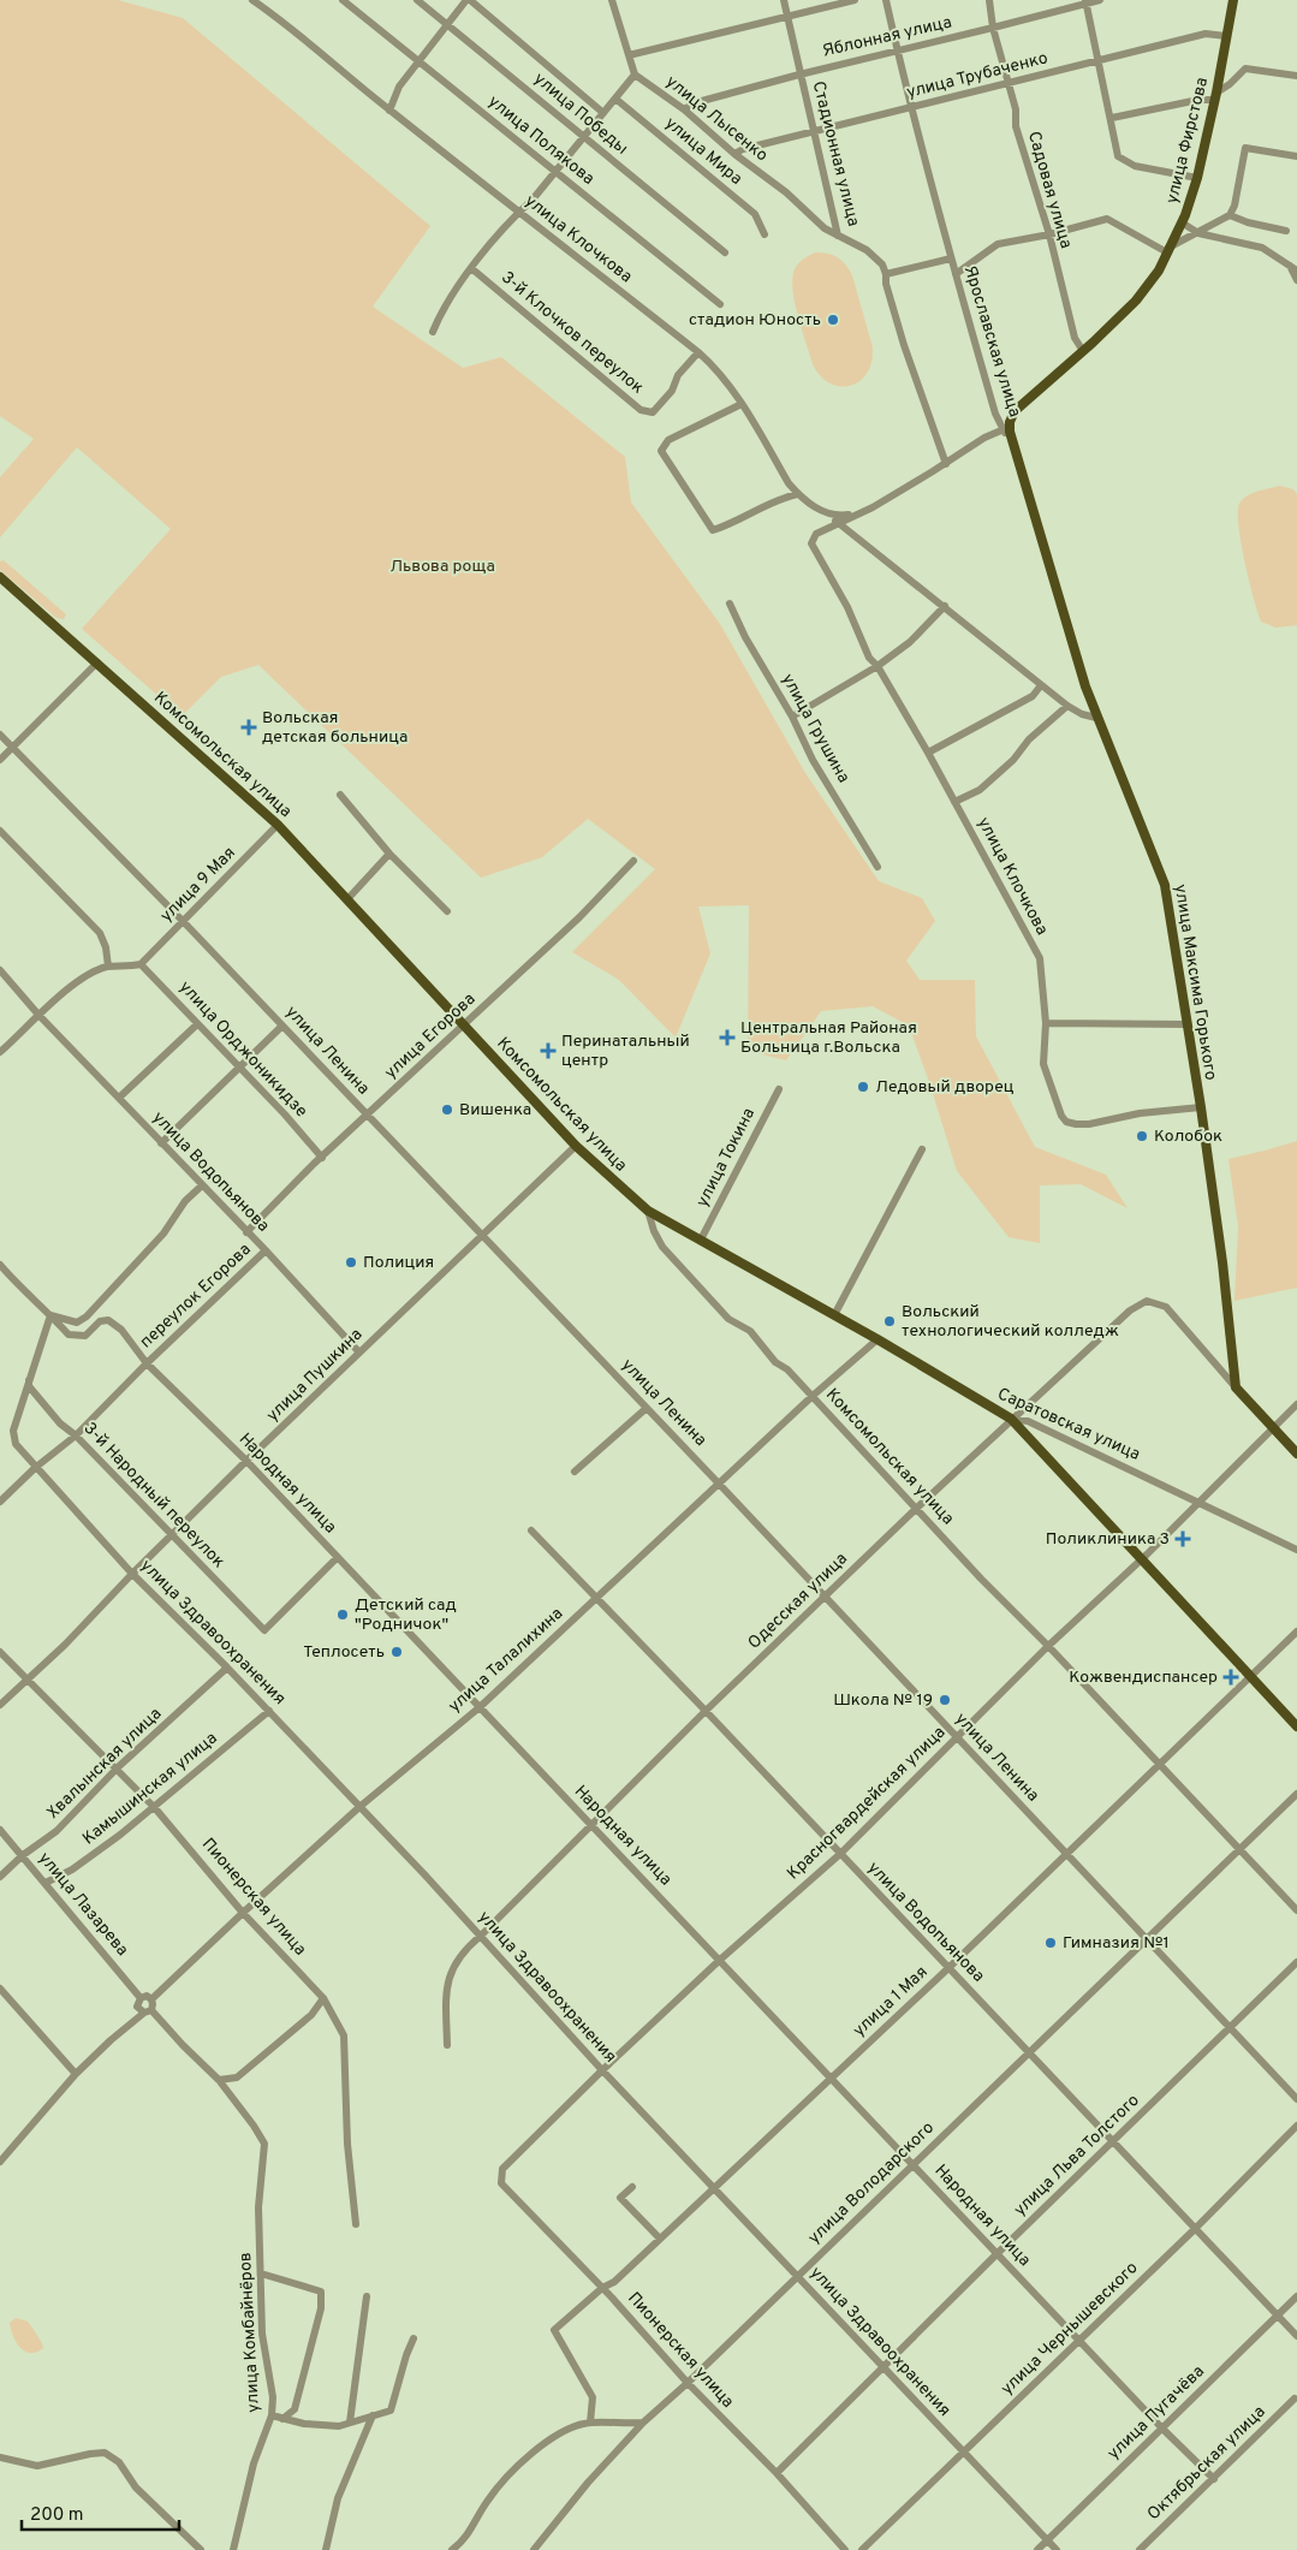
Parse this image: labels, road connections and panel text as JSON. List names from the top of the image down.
{
  "streets": {
    "main road": [
      "улица Фирстова",
      "Ярославская улица",
      "Комсомольская улица",
      "улица Максима Горького",
      "Саратовская улица"
    ],
    "street": [
      "Яблонная улица",
      "улица Трубаченко",
      "улица Победы",
      "улица Лысенко",
      "улица Полякова",
      "улица Мира",
      "Стадионная улица",
      "Садовая улица",
      "улица Клочкова",
      "3-й Клочков переулок",
      "улица Грушина",
      "улица 9 Мая",
      "улица Егорова",
      "улица Орджоникидзе",
      "улица Ленина",
      "улица Токина",
      "улица Водопьянова",
      "переулок Егорова",
      "улица Пушкина",
      "Народная улица",
      "3-й Народный переулок",
      "Одесская улица",
      "улица Здравоохранения",
      "улица Талалихина",
      "Хвалынская улица",
      "Камышинская улица",
      "Красногвардейская улица",
      "Пионерская улица",
      "улица Лазарева",
      "улица 1 Мая",
      "улица Льва Толстого",
      "улица Володарского",
      "улица Чернышевского",
      "улица Комбайнёров",
      "улица Пугачёва",
      "Октябрьская улица"
    ]
  },
  "crossings": [
    ["Яблонная улица", "улица Лысенко"],
    ["Яблонная улица", "Стадионная улица"],
    ["Яблонная улица", "Садовая улица"],
    ["Яблонная улица", "Ярославская улица"],
    ["улица Трубаченко", "улица Лысенко"],
    ["улица Трубаченко", "улица Фирстова"],
    ["улица Трубаченко", "Стадионная улица"],
    ["улица Трубаченко", "Садовая улица"],
    ["улица Трубаченко", "Ярославская улица"],
    ["улица Лысенко", "Стадионная улица"],
    ["улица Фирстова", "Садовая улица"],
    ["улица Фирстова", "Ярославская улица"],
    ["улица Клочкова", "3-й Клочков переулок"],
    ["улица Клочкова", "улица Максима Горького"],
    ["Ярославская улица", "улица Максима Горького"],
    ["Комсомольская улица", "улица 9 Мая"],
    ["Комсомольская улица", "улица Егорова"],
    ["Комсомольская улица", "улица Пушкина"],
    ["Комсомольская улица", "Саратовская улица"],
    ["Комсомольская улица", "Одесская улица"],
    ["Комсомольская улица", "улица Талалихина"],
    ["Комсомольская улица", "Красногвардейская улица"],
    ["Комсомольская улица", "улица 1 Мая"],
    ["Комсомольская улица", "улица Володарского"],
    ["улица 9 Мая", "улица Орджоникидзе"],
    ["улица 9 Мая", "улица Ленина"],
    ["улица Максима Горького", "Одесская улица"],
    ["улица Егорова", "улица Орджоникидзе"],
    ["улица Егорова", "улица Ленина"],
    ["улица Егорова", "улица Водопьянова"],
    ["улица Ленина", "улица Пушкина"],
    ["улица Ленина", "Одесская улица"],
    ["улица Ленина", "улица Талалихина"],
    ["улица Ленина", "Красногвардейская улица"],
    ["улица Ленина", "улица 1 Мая"],
    ["улица Ленина", "улица Льва Толстого"],
    ["улица Ленина", "улица Володарского"],
    ["улица Токина", "Саратовская улица"],
    ["улица Водопьянова", "переулок Егорова"],
    ["улица Водопьянова", "улица Пушкина"],
    ["улица Водопьянова", "Одесская улица"],
    ["улица Водопьянова", "улица Талалихина"],
    ["улица Водопьянова", "Красногвардейская улица"],
    ["улица Водопьянова", "улица 1 Мая"],
    ["улица Водопьянова", "улица Льва Толстого"],
    ["улица Водопьянова", "улица Володарского"],
    ["улица Водопьянова", "улица Чернышевского"],
    ["улица Водопьянова", "улица Пугачёва"],
    ["переулок Егорова", "Народная улица"],
    ["улица Пушкина", "Народная улица"],
    ["улица Пушкина", "3-й Народный переулок"],
    ["улица Пушкина", "улица Здравоохранения"],
    ["улица Пушкина", "Пионерская улица"],
    ["Саратовская улица", "Одесская улица"],
    ["Саратовская улица", "улица Талалихина"],
    ["Саратовская улица", "Красногвардейская улица"],
    ["Народная улица", "3-й Народный переулок"],
    ["Народная улица", "Одесская улица"],
    ["Народная улица", "улица Талалихина"],
    ["Народная улица", "Красногвардейская улица"],
    ["Народная улица", "улица 1 Мая"],
    ["Народная улица", "улица Льва Толстого"],
    ["Народная улица", "улица Володарского"],
    ["Народная улица", "улица Чернышевского"],
    ["Народная улица", "улица Пугачёва"],
    ["Народная улица", "Октябрьская улица"],
    ["3-й Народный переулок", "улица Здравоохранения"],
    ["Одесская улица", "улица Здравоохранения"],
    ["улица Здравоохранения", "улица Талалихина"],
    ["улица Здравоохранения", "Хвалынская улица"],
    ["улица Здравоохранения", "Камышинская улица"],
    ["улица Здравоохранения", "Красногвардейская улица"],
    ["улица Здравоохранения", "улица 1 Мая"],
    ["улица Здравоохранения", "улица Льва Толстого"],
    ["улица Здравоохранения", "улица Володарского"],
    ["улица Здравоохранения", "улица Чернышевского"],
    ["улица Здравоохранения", "улица Пугачёва"],
    ["улица Талалихина", "Пионерская улица"],
    ["улица Талалихина", "улица Лазарева"],
    ["Хвалынская улица", "Пионерская улица"],
    ["Хвалынская улица", "улица Лазарева"],
    ["Камышинская улица", "Пионерская улица"],
    ["Камышинская улица", "улица Лазарева"],
    ["Красногвардейская улица", "Пионерская улица"],
    ["Пионерская улица", "улица 1 Мая"],
    ["Пионерская улица", "улица Льва Толстого"],
    ["Пионерская улица", "улица Володарского"]
  ],
  "parks": ["Львова роща"],
  "places": {
    "other": [
      "стадион Юность",
      "Ледовый дворец",
      "Вишенка",
      "Колобок",
      "Полиция",
      "Вольский технологический колледж",
      "Детский сад \"Родничок\"",
      "Теплосеть",
      "Школа № 19",
      "Гимназия №1"
    ],
    "health": [
      "Вольская детская больница",
      "Центральная Районая Больница г.Вольска",
      "Перинатальный центр",
      "Поликлиника 3",
      "Кожвендиспансер"
    ]
  },
  "scale_bar": "200 m"
}
